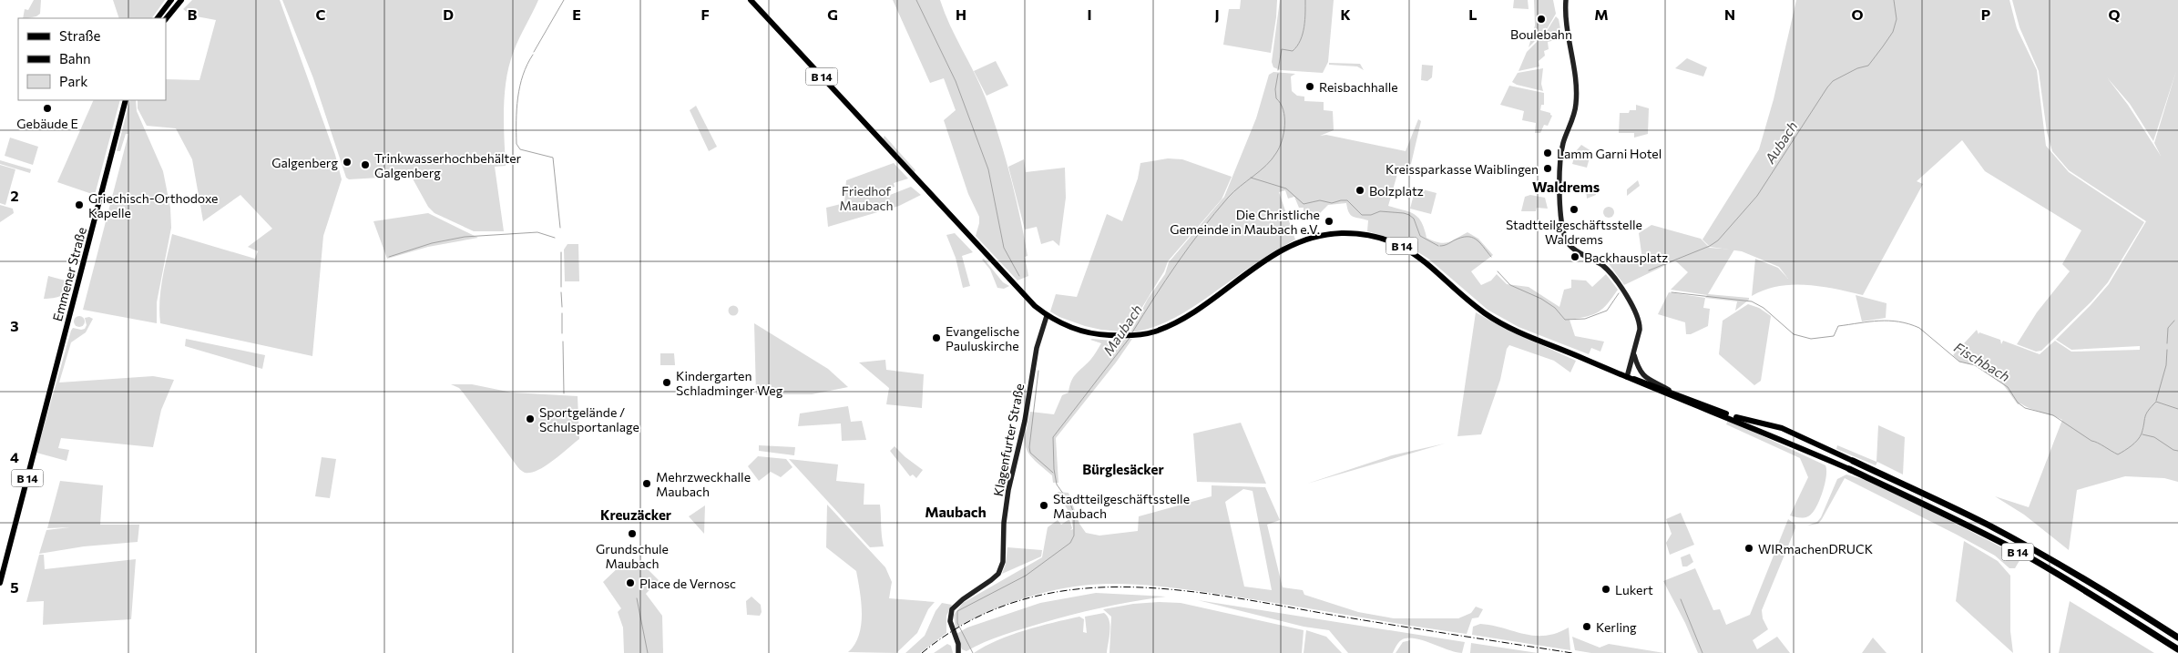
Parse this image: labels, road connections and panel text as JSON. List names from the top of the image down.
{
  "streets": {
    "highway": ["B 14"],
    "main road": ["Emmener Straße"],
    "street": ["Klagenfurter Straße"]
  },
  "crossings": [
    ["B 14", "Klagenfurter Straße"]
  ],
  "districts": [
    "Waldrems",
    "Bürglesäcker",
    "Maubach",
    "Kreuzäcker"
  ],
  "water": ["Aubach", "Maubach", "Fischbach"],
  "parks": ["Friedhof Maubach"],
  "places": [
    "Boulebahn",
    "Reisbachhalle",
    "Gebäude E",
    "Lamm Garni Hotel",
    "Galgenberg",
    "Trinkwasserhochbehälter Galgenberg",
    "Kreissparkasse Waiblingen",
    "Bolzplatz",
    "Griechisch-Orthodoxe Kapelle",
    "Stadtteilgeschäftsstelle Waldrems",
    "Die Christliche Gemeinde in Maubach e.V.",
    "Backhausplatz",
    "Evangelische Pauluskirche",
    "Kindergarten Schladminger Weg",
    "Sportgelände / Schulsportanlage",
    "Mehrzweckhalle Maubach",
    "Stadtteilgeschäftsstelle Maubach",
    "Grundschule Maubach",
    "WIRmachenDRUCK",
    "Place de Vernosc",
    "Lukert",
    "Kerling"
  ],
  "legend": ["Straße", "Bahn", "Park"],
  "grid": {
    "columns": [
      "B",
      "C",
      "D",
      "E",
      "F",
      "G",
      "H",
      "I",
      "J",
      "K",
      "L",
      "M",
      "N",
      "O",
      "P",
      "Q"
    ],
    "rows": [
      "2",
      "3",
      "4",
      "5"
    ]
  }
}
